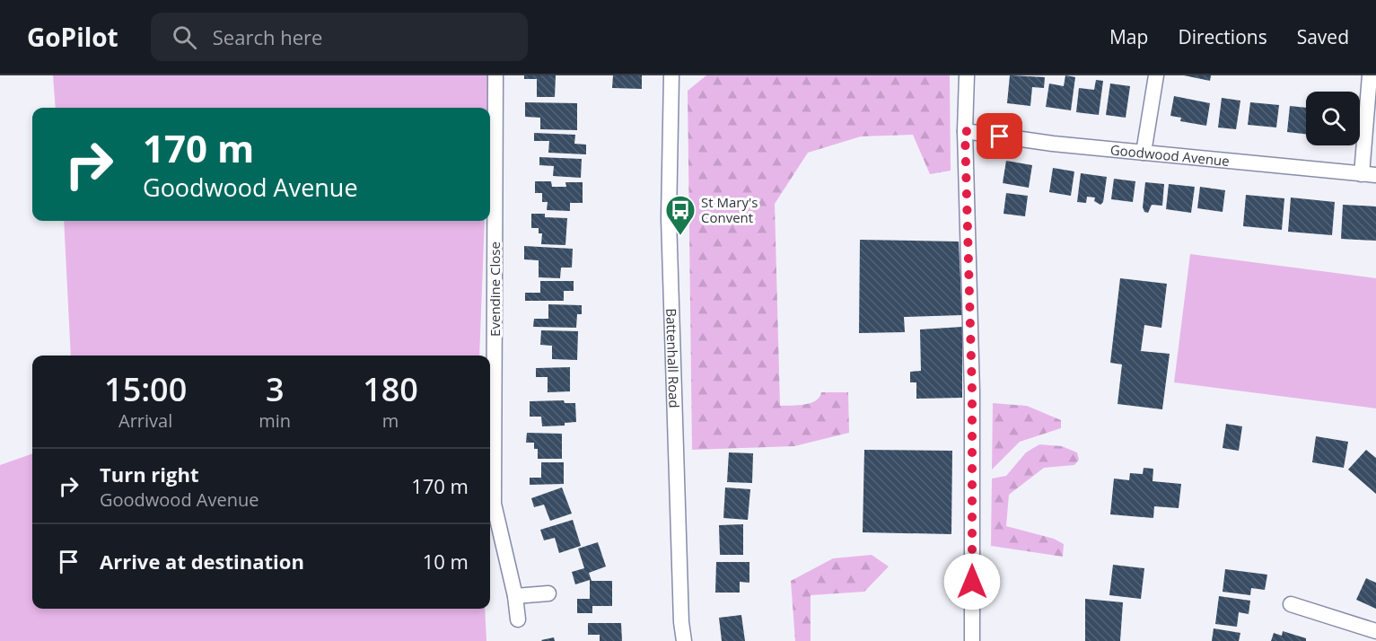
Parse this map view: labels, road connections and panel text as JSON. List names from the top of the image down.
{
  "streets": {
    "street": ["Goodwood Avenue", "Evendine Close", "Battenhall Road"]
  },
  "places": {
    "bus stop": ["St Mary's Convent"]
  },
  "page": {
    "header": "GoPilot",
    "search": "Search here",
    "nav": ["Map", "Directions", "Saved"],
    "turn": ["170 m", "Goodwood Avenue"],
    "eta": [
      "15:00",
      "Arrival",
      "3",
      "min",
      "180",
      "m"
    ],
    "list": [
      {
        "name": "Turn right",
        "note": "Goodwood Avenue",
        "value": "170 m"
      },
      {
        "name": "Arrive at destination",
        "value": "10 m"
      }
    ]
  }
}
